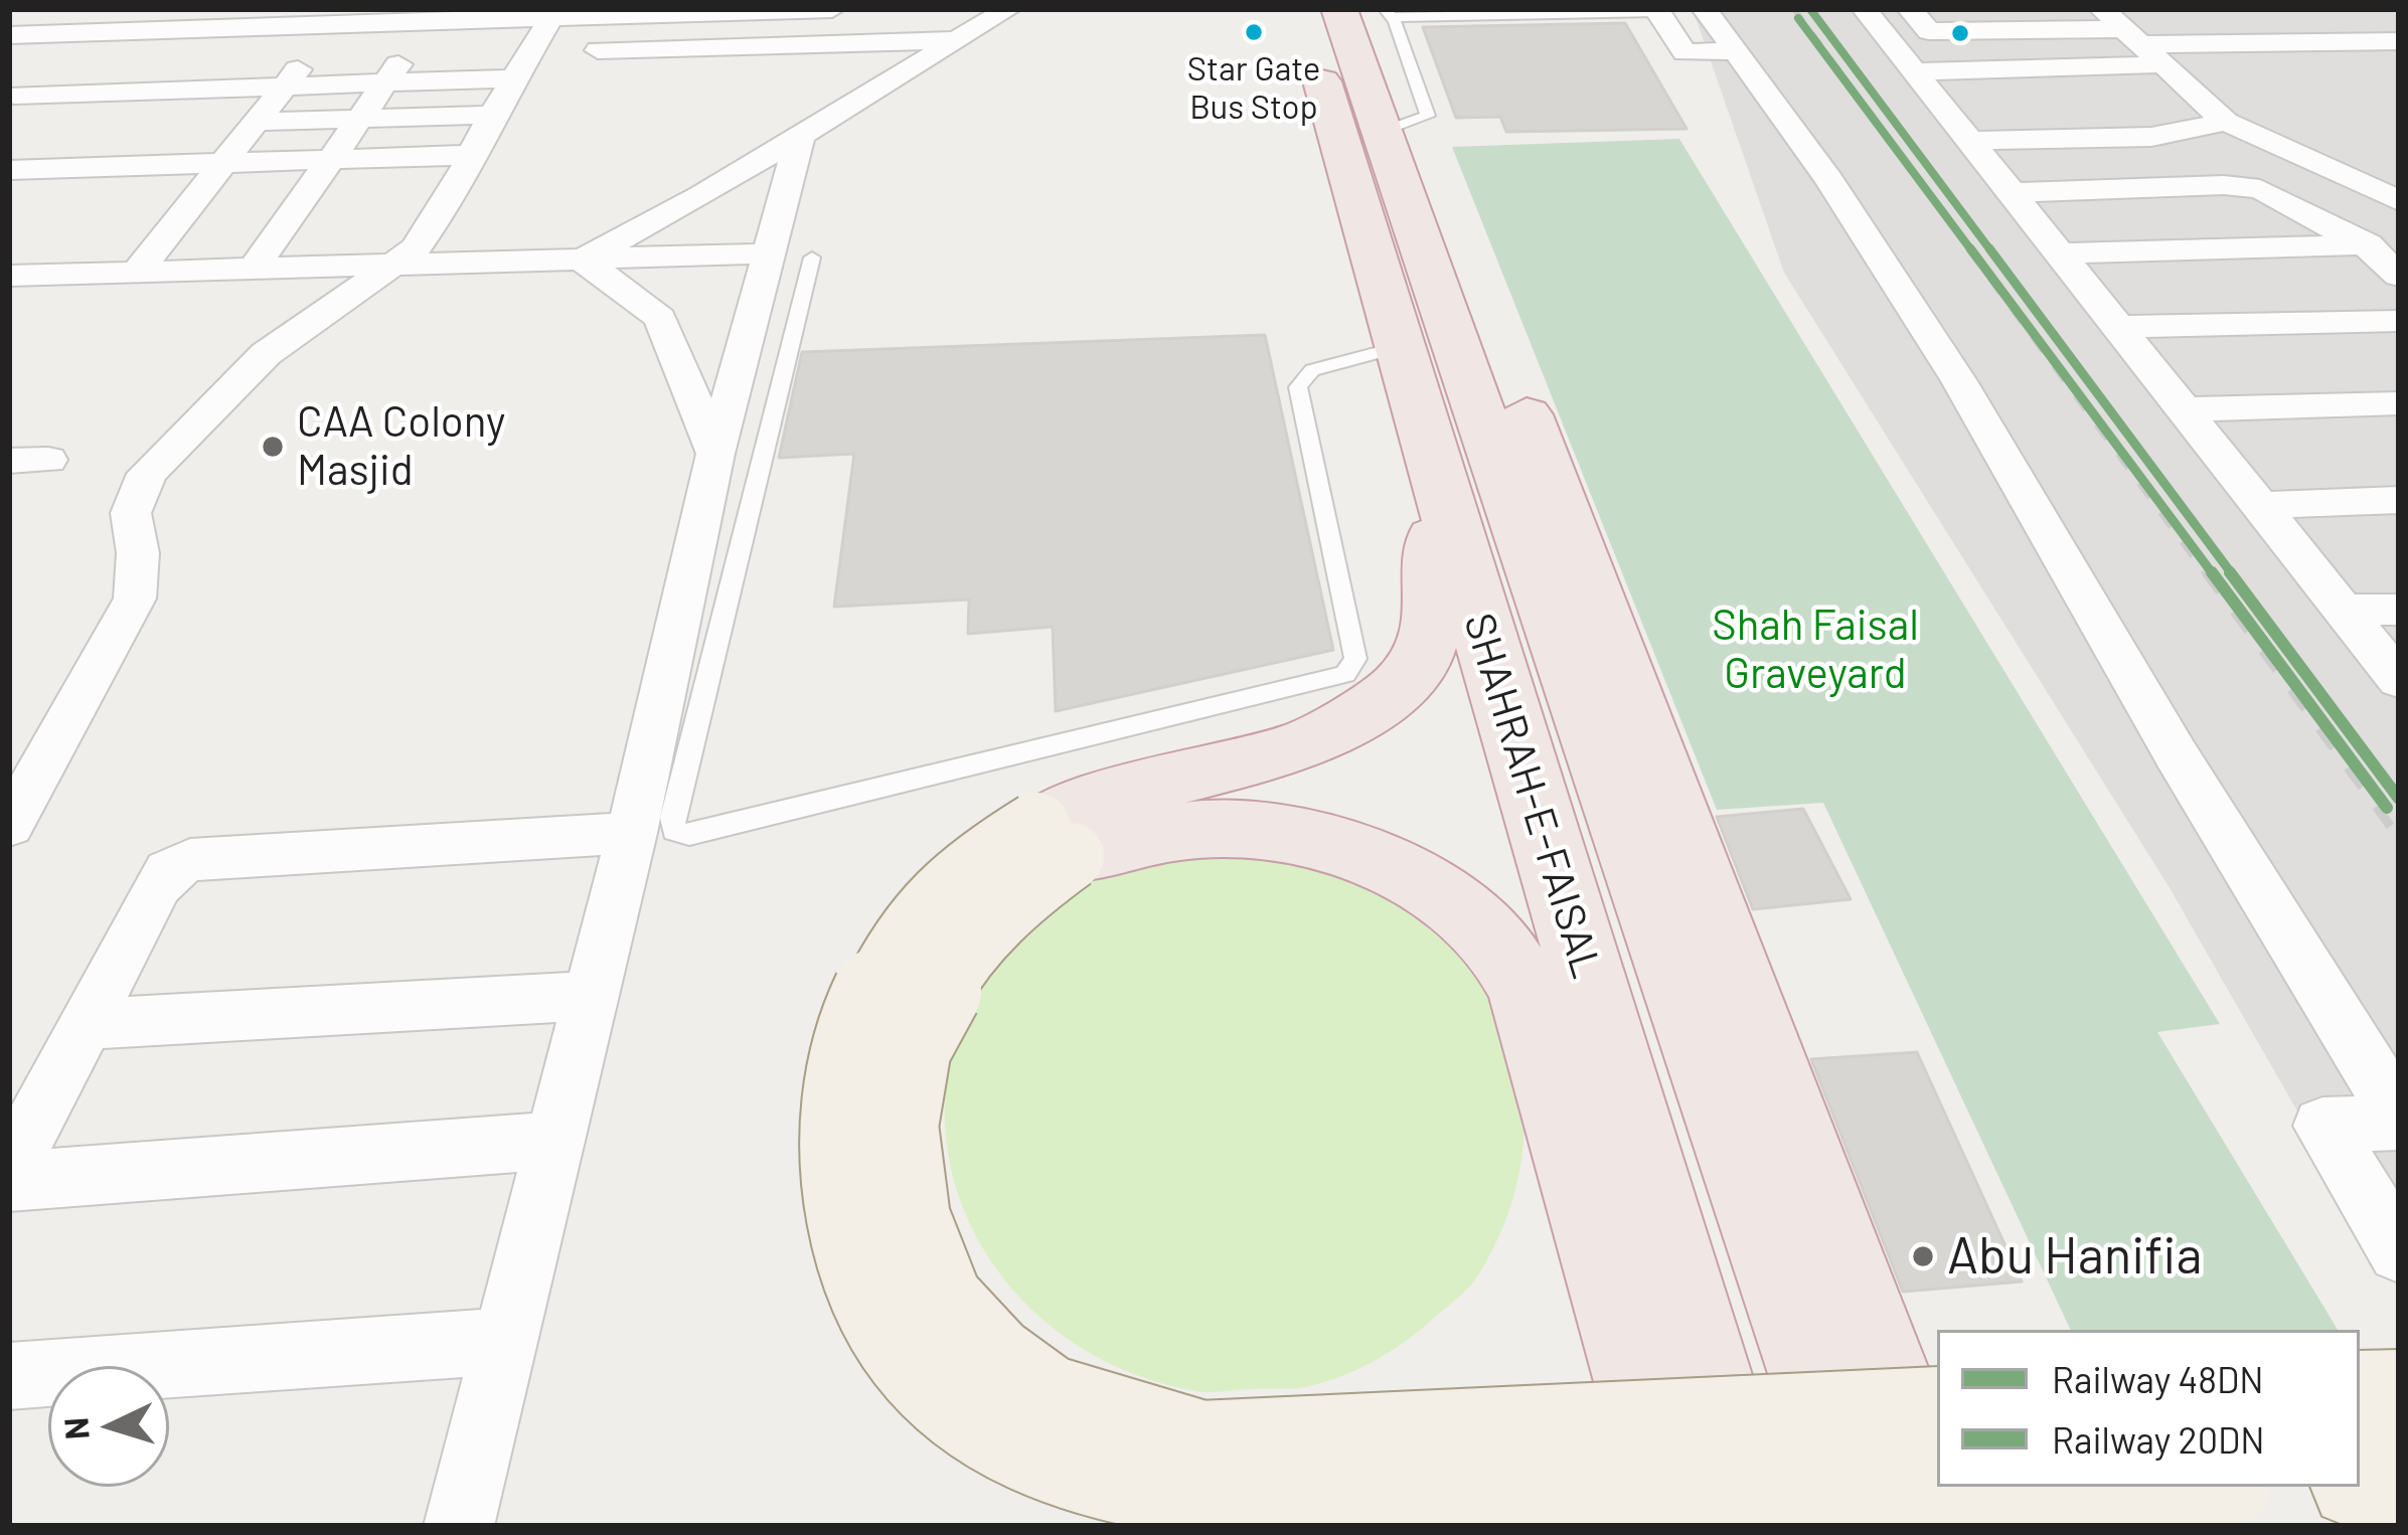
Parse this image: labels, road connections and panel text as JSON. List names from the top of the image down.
{
  "streets": {
    "highway": ["SHAHRAH-E-FAISAL"]
  },
  "parks": ["Shah Faisal Graveyard"],
  "places": ["Star Gate Bus Stop", "CAA Colony Masjid", "Abu Hanifia"],
  "lines": ["rail line 48DN", "rail line 20DN"],
  "legend": ["Railway 48DN", "Railway 20DN"],
  "north": "left"
}
